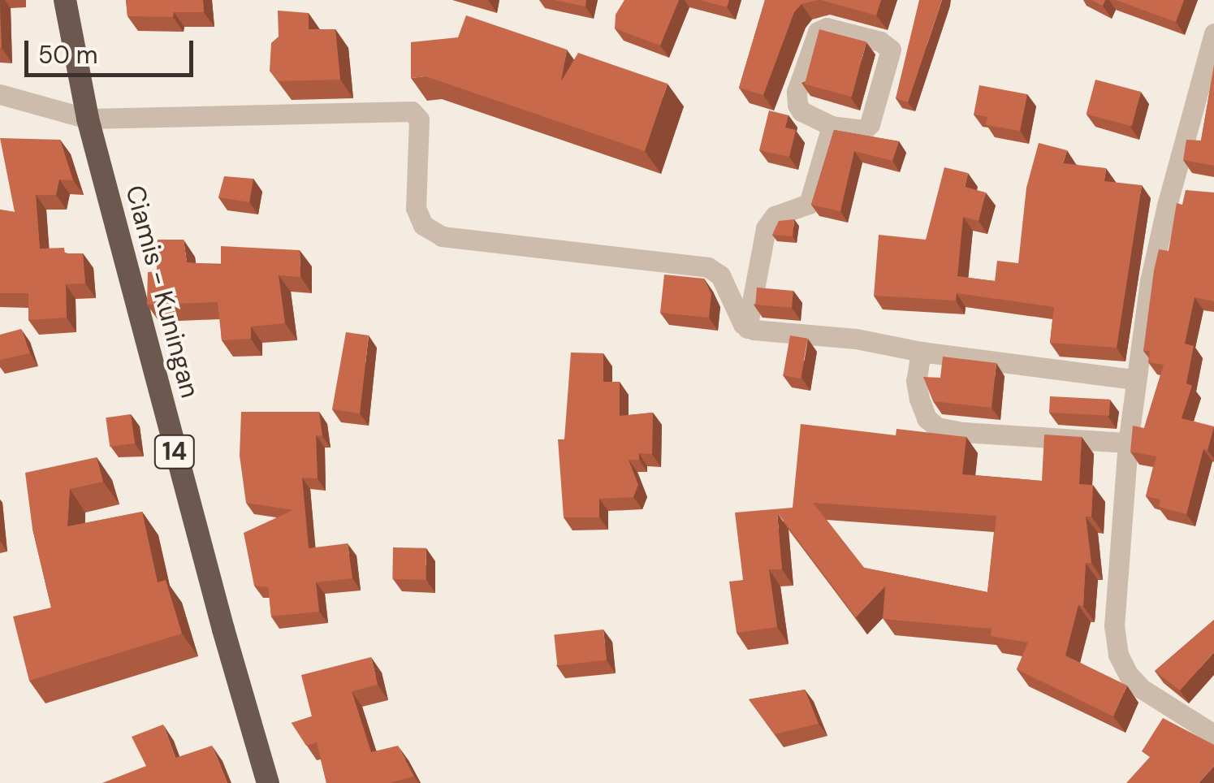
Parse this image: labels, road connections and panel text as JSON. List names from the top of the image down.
{
  "streets": {
    "highway": ["Ciamis - Kuningan", "14"]
  },
  "scale_bar": "50 m"
}
